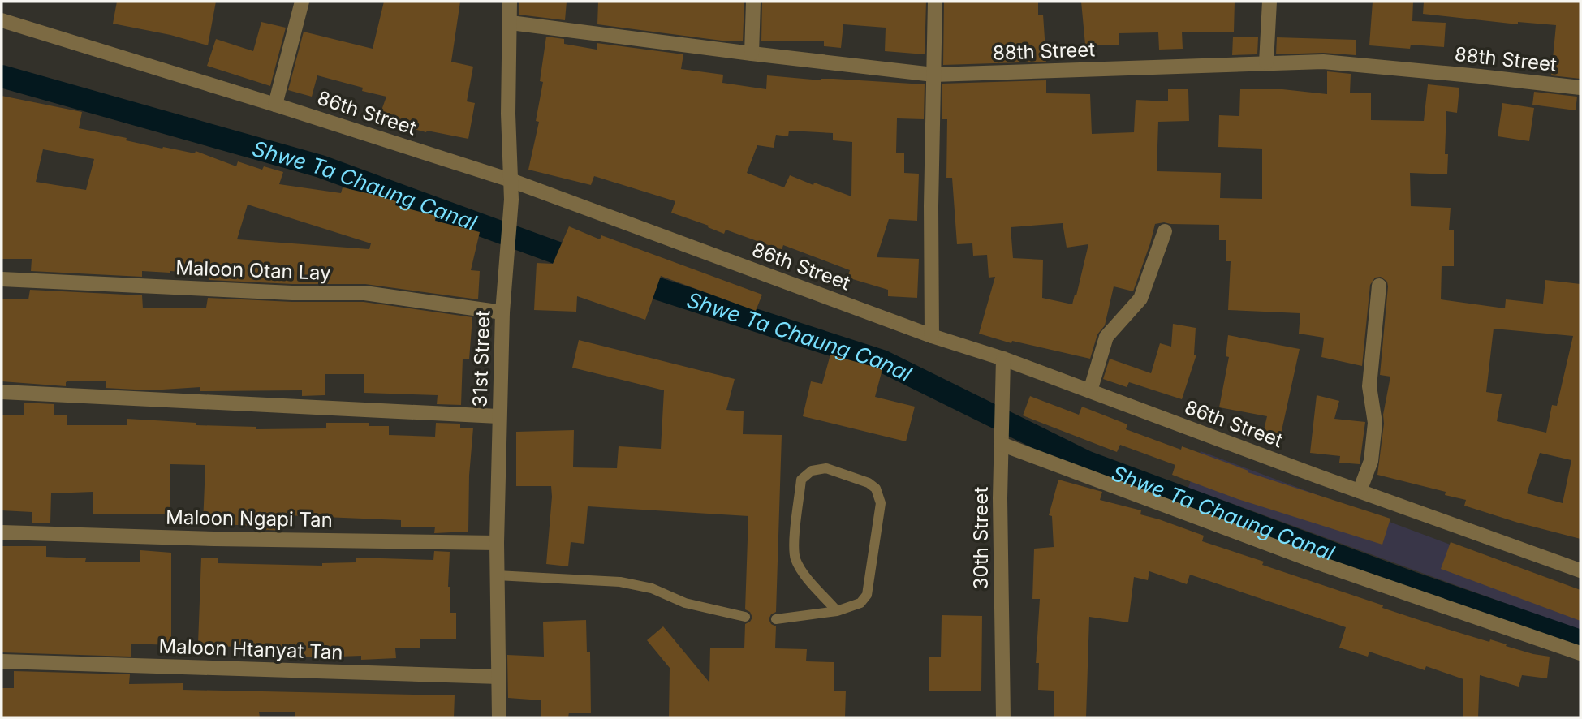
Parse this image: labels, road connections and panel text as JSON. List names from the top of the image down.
{
  "streets": {
    "street": [
      "88th Street",
      "86th Street",
      "Maloon Otan Lay",
      "31st Street",
      "Maloon Ngapi Tan",
      "30th Street",
      "Maloon Htanyat Tan"
    ]
  },
  "crossings": [
    ["88th Street", "31st Street"],
    ["86th Street", "31st Street"],
    ["86th Street", "30th Street"],
    ["Maloon Otan Lay", "31st Street"],
    ["31st Street", "Maloon Ngapi Tan"],
    ["31st Street", "Maloon Htanyat Tan"]
  ],
  "water": ["Shwe Ta Chaung Canal"]
}
